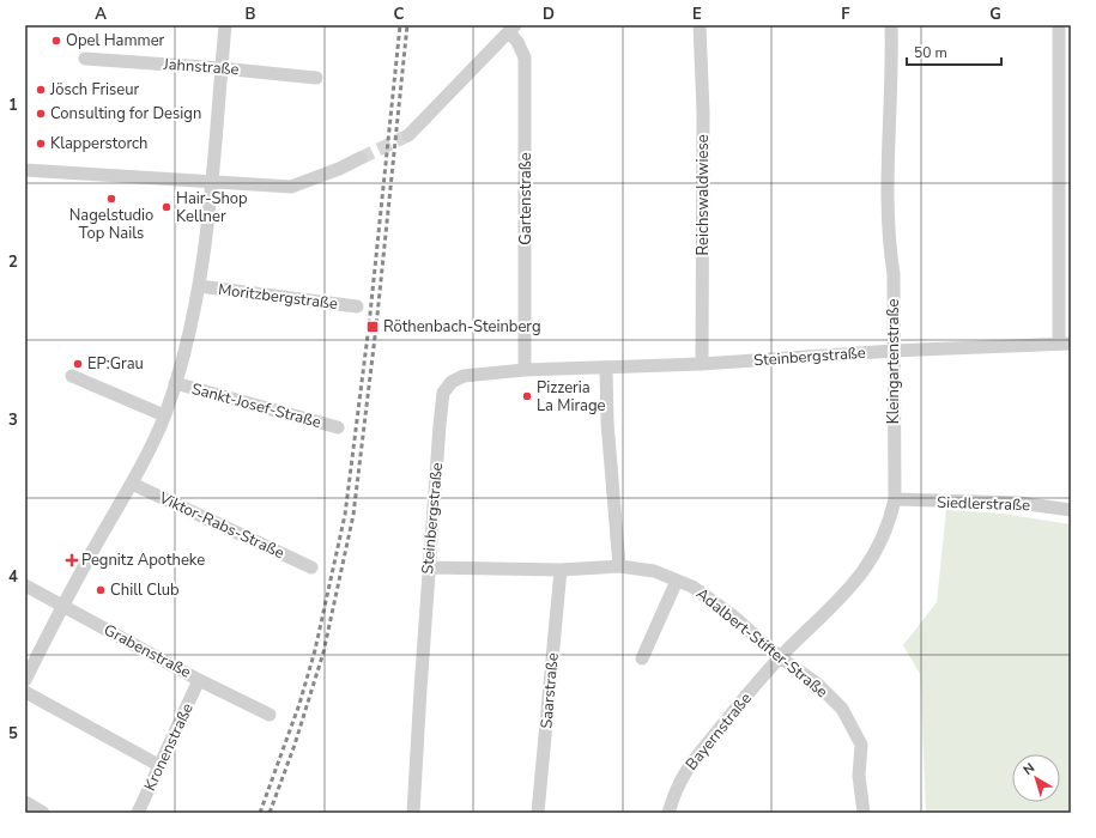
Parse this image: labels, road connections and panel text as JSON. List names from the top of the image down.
{
  "streets": {
    "street": [
      "Jahnstraße",
      "Reichswaldwiese",
      "Gartenstraße",
      "Moritzbergstraße",
      "Steinbergstraße",
      "Kleingartenstraße",
      "Sankt-Josef-Straße",
      "Siedlerstraße",
      "Viktor-Rabs-Straße",
      "Adalbert-Stifter-Straße",
      "Grabenstraße",
      "Saarstraße",
      "Bayernstraße",
      "Kronenstraße"
    ]
  },
  "crossings": [
    ["Reichswaldwiese", "Steinbergstraße"],
    ["Gartenstraße", "Steinbergstraße"],
    ["Steinbergstraße", "Kleingartenstraße"],
    ["Steinbergstraße", "Adalbert-Stifter-Straße"],
    ["Kleingartenstraße", "Siedlerstraße"],
    ["Kleingartenstraße", "Adalbert-Stifter-Straße"],
    ["Kleingartenstraße", "Bayernstraße"],
    ["Adalbert-Stifter-Straße", "Saarstraße"],
    ["Adalbert-Stifter-Straße", "Bayernstraße"],
    ["Grabenstraße", "Kronenstraße"]
  ],
  "places": {
    "other": [
      "Opel Hammer",
      "Jösch Friseur",
      "Consulting for Design",
      "Klapperstorch",
      "Nagelstudio Top Nails",
      "Hair-Shop Kellner",
      "EP:Grau",
      "Pizzeria La Mirage",
      "Chill Club"
    ],
    "transit": ["Röthenbach-Steinberg"],
    "health": ["Pegnitz Apotheke"]
  },
  "scale_bar": "50 m",
  "north": "top left",
  "grid": {
    "columns": [
      "A",
      "B",
      "C",
      "D",
      "E",
      "F",
      "G"
    ],
    "rows": [
      "1",
      "2",
      "3",
      "4",
      "5"
    ]
  }
}
